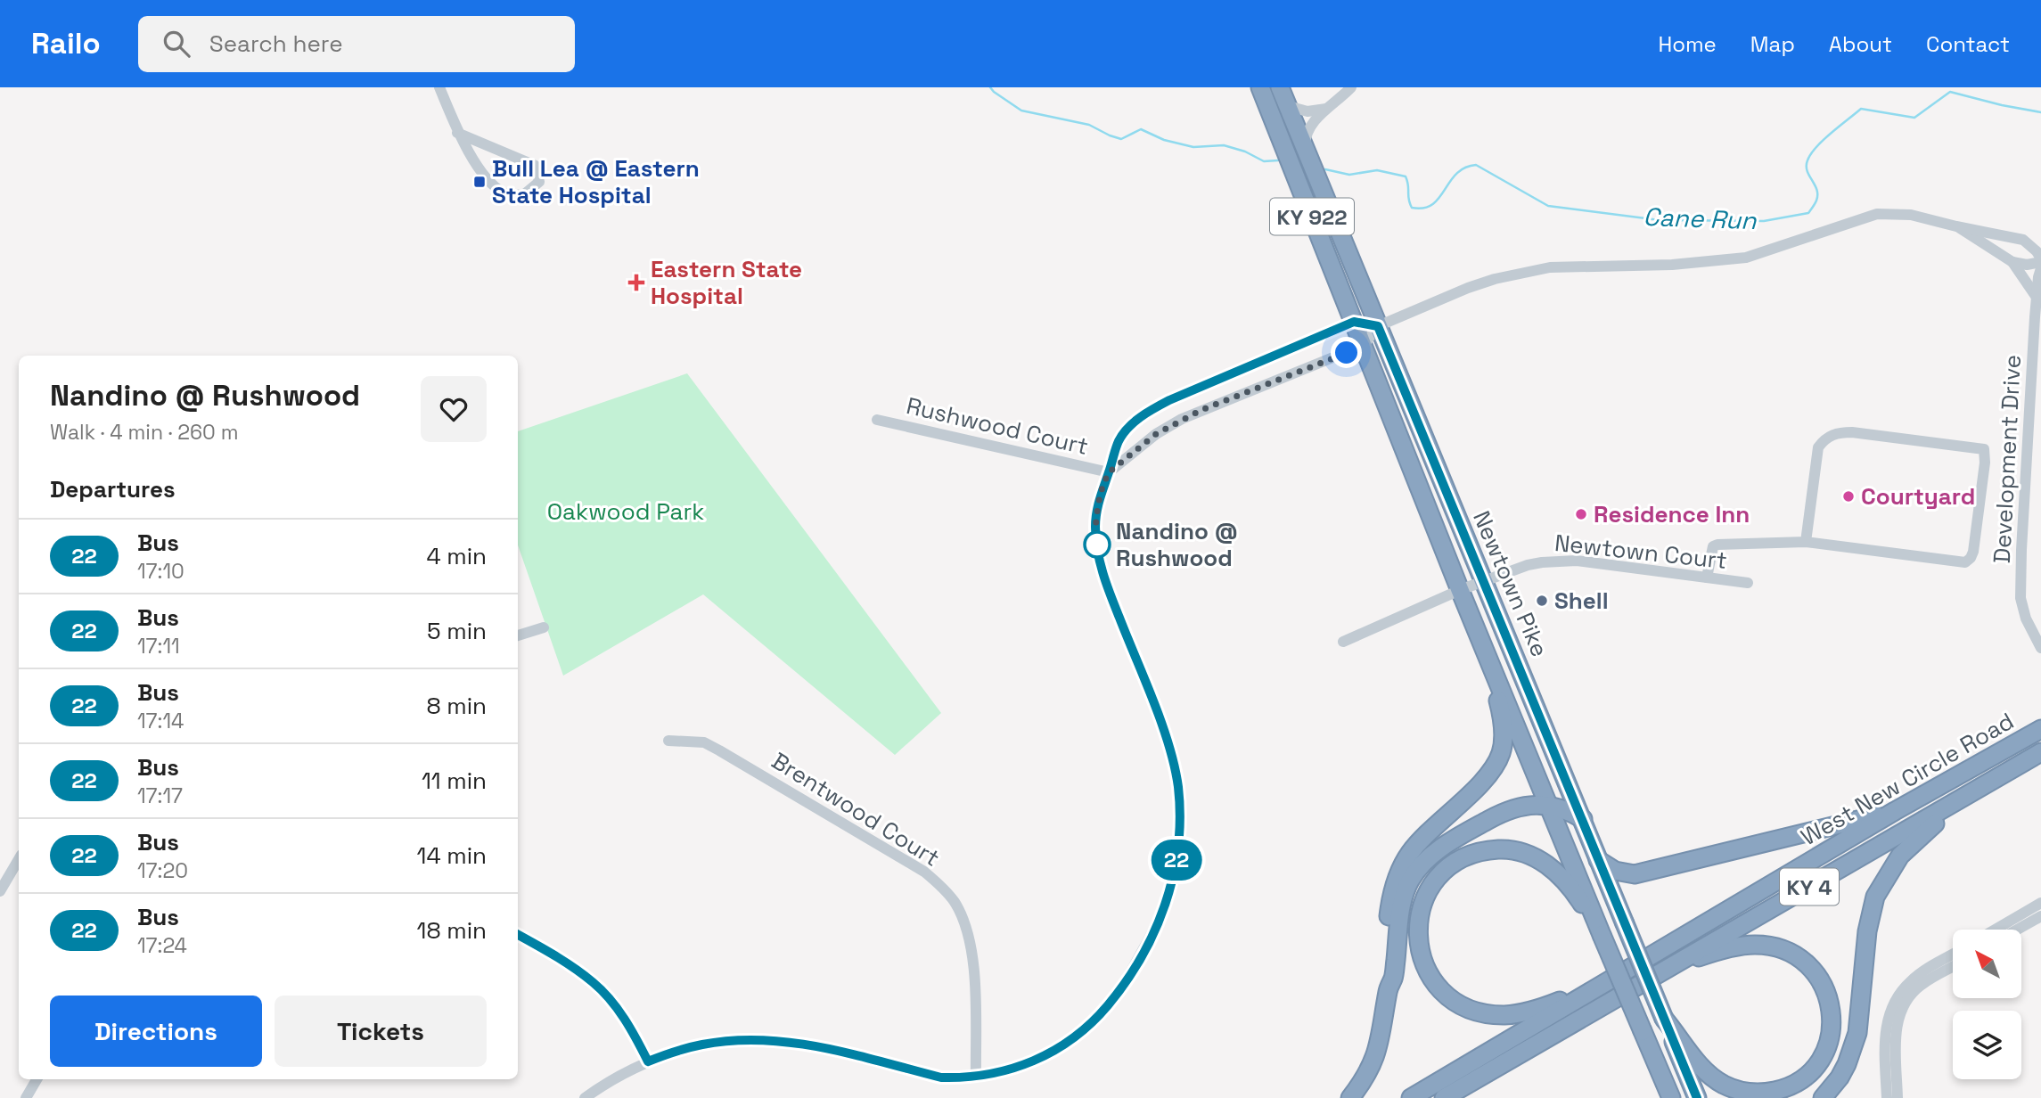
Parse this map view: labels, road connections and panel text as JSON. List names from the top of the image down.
{
  "streets": {
    "highway": [
      "KY 922",
      "Newtown Pike",
      "West New Circle Road",
      "KY 4"
    ],
    "street": [
      "Rushwood Court",
      "Development Drive",
      "Newtown Court",
      "Brentwood Court"
    ]
  },
  "crossings": [
    ["Newtown Court", "Newtown Pike"]
  ],
  "water": ["Cane Run"],
  "parks": ["Oakwood Park"],
  "places": {
    "transit": ["Bull Lea @ Eastern State Hospital"],
    "health": ["Eastern State Hospital"],
    "other": [
      "Courtyard",
      "Residence Inn",
      "Nandino @ Rushwood",
      "Shell"
    ]
  },
  "lines": ["bus line 22"],
  "north": "top left",
  "page": {
    "header": "Railo",
    "search": "Search here",
    "nav": [
      "Home",
      "Map",
      "About",
      "Contact"
    ],
    "on_map": "22",
    "heading": [
      ["Nandino @ Rushwood", "Walk · 4 min · 260 m"],
      "Departures"
    ],
    "list": [
      {
        "mark": "22",
        "name": "Bus",
        "note": "17:10",
        "value": "4 min"
      },
      {
        "mark": "22",
        "name": "Bus",
        "note": "17:11",
        "value": "5 min"
      },
      {
        "mark": "22",
        "name": "Bus",
        "note": "17:14",
        "value": "8 min"
      },
      {
        "mark": "22",
        "name": "Bus",
        "note": "17:17",
        "value": "11 min"
      },
      {
        "mark": "22",
        "name": "Bus",
        "note": "17:20",
        "value": "14 min"
      },
      {
        "mark": "22",
        "name": "Bus",
        "note": "17:24",
        "value": "18 min"
      }
    ],
    "buttons": ["Directions", "Tickets"]
  }
}
